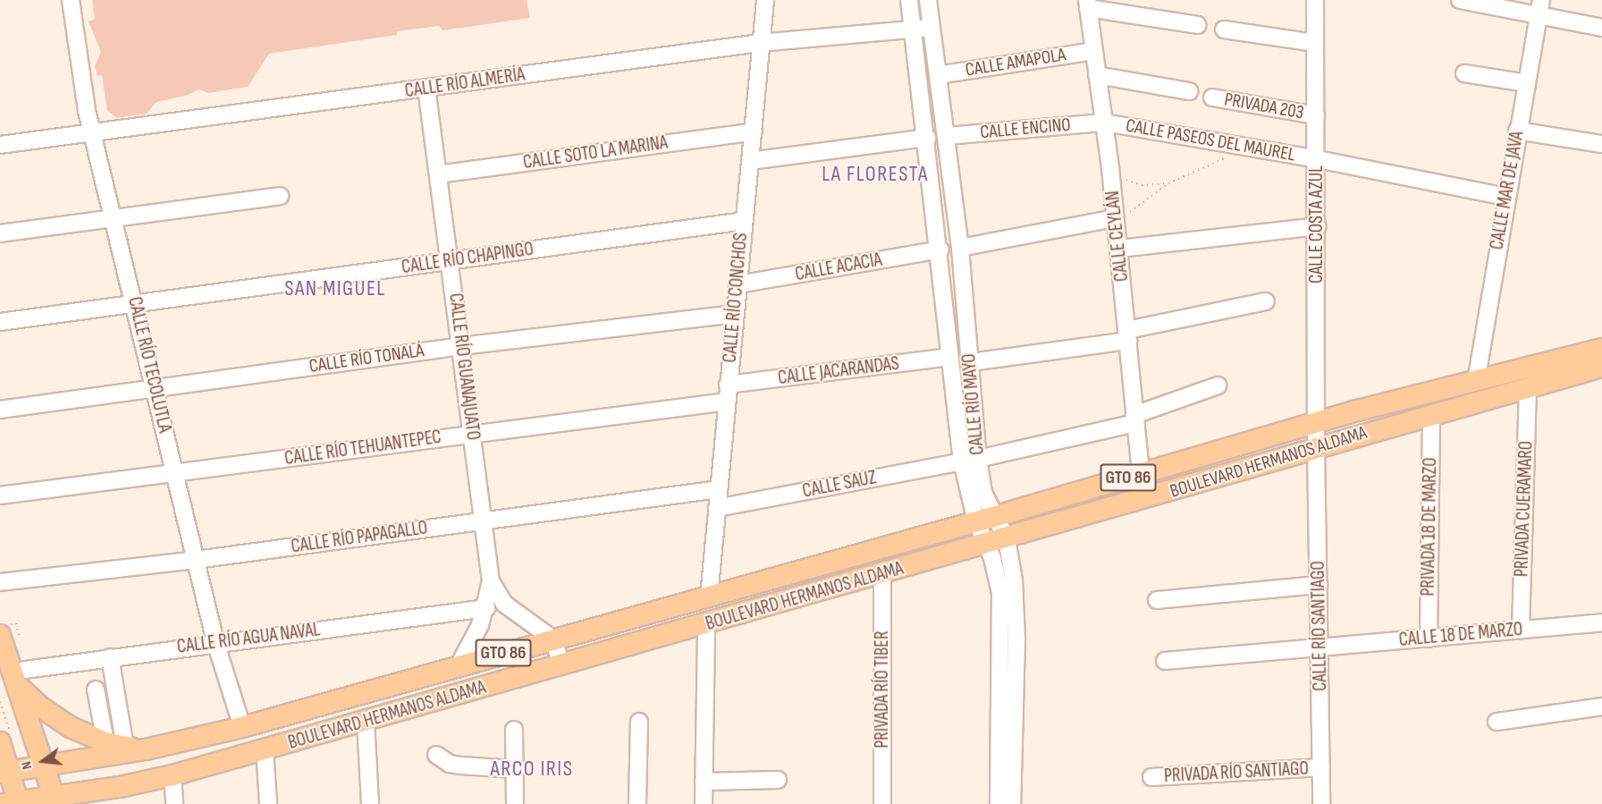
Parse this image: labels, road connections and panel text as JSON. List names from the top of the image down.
{
  "streets": {
    "main road": ["BOULEVARD HERMANOS ALDAMA", "GTO 86"],
    "street": [
      "CALLE AMAPOLA",
      "CALLE RÍO ALMERÍA",
      "PRIVADA 203",
      "CALLE ENCINO",
      "CALLE PASEOS DEL MAUREL",
      "CALLE SOTO LA MARINA",
      "CALLE MAR DE JAVA",
      "CALLE COSTA AZUL",
      "CALLE CEYLÁN",
      "CALLE RÍO CHAPINGO",
      "CALLE ACACIA",
      "CALLE RÍO CONCHOS",
      "CALLE RÍO TONALÁ",
      "CALLE RÍO TECOLUTLA",
      "CALLE RÍO GUANAJUATO",
      "CALLE JACARANDAS",
      "CALLE RÍO MAYO",
      "CALLE RÍO TEHUANTEPEC",
      "CALLE SAUZ",
      "PRIVADA CUERAMARO",
      "PRIVADA 18 DE MARZO",
      "CALLE RÍO PAPAGALLO",
      "CALLE RÍO SANTIAGO",
      "CALLE 18 DE MARZO",
      "CALLE RÍO AGUA NAVAL",
      "PRIVADA RÍO TIBER",
      "PRIVADA RÍO SANTIAGO"
    ]
  },
  "crossings": [
    ["CALLE AMAPOLA", "CALLE CEYLÁN"],
    ["CALLE AMAPOLA", "CALLE RÍO MAYO"],
    ["CALLE RÍO ALMERÍA", "CALLE RÍO CONCHOS"],
    ["CALLE RÍO ALMERÍA", "CALLE RÍO TECOLUTLA"],
    ["CALLE RÍO ALMERÍA", "CALLE RÍO GUANAJUATO"],
    ["CALLE RÍO ALMERÍA", "CALLE RÍO MAYO"],
    ["PRIVADA 203", "CALLE COSTA AZUL"],
    ["CALLE ENCINO", "CALLE PASEOS DEL MAUREL"],
    ["CALLE ENCINO", "CALLE CEYLÁN"],
    ["CALLE ENCINO", "CALLE RÍO MAYO"],
    ["CALLE PASEOS DEL MAUREL", "CALLE MAR DE JAVA"],
    ["CALLE PASEOS DEL MAUREL", "CALLE COSTA AZUL"],
    ["CALLE PASEOS DEL MAUREL", "CALLE CEYLÁN"],
    ["CALLE SOTO LA MARINA", "CALLE RÍO CONCHOS"],
    ["CALLE SOTO LA MARINA", "CALLE RÍO GUANAJUATO"],
    ["CALLE MAR DE JAVA", "BOULEVARD HERMANOS ALDAMA"],
    ["CALLE COSTA AZUL", "BOULEVARD HERMANOS ALDAMA"],
    ["CALLE COSTA AZUL", "CALLE RÍO SANTIAGO"],
    ["CALLE CEYLÁN", "BOULEVARD HERMANOS ALDAMA"],
    ["CALLE CEYLÁN", "CALLE SAUZ"],
    ["CALLE RÍO CHAPINGO", "CALLE RÍO CONCHOS"],
    ["CALLE RÍO CHAPINGO", "CALLE RÍO TECOLUTLA"],
    ["CALLE RÍO CHAPINGO", "CALLE RÍO GUANAJUATO"],
    ["CALLE ACACIA", "CALLE RÍO CONCHOS"],
    ["CALLE ACACIA", "CALLE RÍO MAYO"],
    ["CALLE RÍO CONCHOS", "CALLE RÍO TONALÁ"],
    ["CALLE RÍO CONCHOS", "CALLE JACARANDAS"],
    ["CALLE RÍO CONCHOS", "CALLE RÍO TEHUANTEPEC"],
    ["CALLE RÍO CONCHOS", "BOULEVARD HERMANOS ALDAMA"],
    ["CALLE RÍO CONCHOS", "CALLE SAUZ"],
    ["CALLE RÍO CONCHOS", "CALLE RÍO PAPAGALLO"],
    ["CALLE RÍO TONALÁ", "CALLE RÍO TECOLUTLA"],
    ["CALLE RÍO TONALÁ", "CALLE RÍO GUANAJUATO"],
    ["CALLE RÍO TECOLUTLA", "CALLE RÍO TEHUANTEPEC"],
    ["CALLE RÍO TECOLUTLA", "BOULEVARD HERMANOS ALDAMA"],
    ["CALLE RÍO TECOLUTLA", "CALLE RÍO PAPAGALLO"],
    ["CALLE RÍO TECOLUTLA", "CALLE RÍO AGUA NAVAL"],
    ["CALLE RÍO GUANAJUATO", "CALLE RÍO TEHUANTEPEC"],
    ["CALLE RÍO GUANAJUATO", "BOULEVARD HERMANOS ALDAMA"],
    ["CALLE RÍO GUANAJUATO", "CALLE RÍO PAPAGALLO"],
    ["CALLE RÍO GUANAJUATO", "CALLE RÍO AGUA NAVAL"],
    ["CALLE JACARANDAS", "CALLE RÍO MAYO"],
    ["CALLE RÍO MAYO", "BOULEVARD HERMANOS ALDAMA"],
    ["CALLE RÍO MAYO", "CALLE SAUZ"],
    ["BOULEVARD HERMANOS ALDAMA", "PRIVADA CUERAMARO"],
    ["BOULEVARD HERMANOS ALDAMA", "PRIVADA 18 DE MARZO"],
    ["BOULEVARD HERMANOS ALDAMA", "CALLE RÍO SANTIAGO"],
    ["BOULEVARD HERMANOS ALDAMA", "PRIVADA RÍO TIBER"],
    ["PRIVADA CUERAMARO", "CALLE 18 DE MARZO"],
    ["PRIVADA 18 DE MARZO", "CALLE 18 DE MARZO"],
    ["CALLE RÍO SANTIAGO", "CALLE 18 DE MARZO"],
    ["CALLE RÍO SANTIAGO", "PRIVADA RÍO SANTIAGO"]
  ],
  "districts": ["LA FLORESTA", "SAN MIGUEL", "ARCO IRIS"],
  "north": "left"
}
